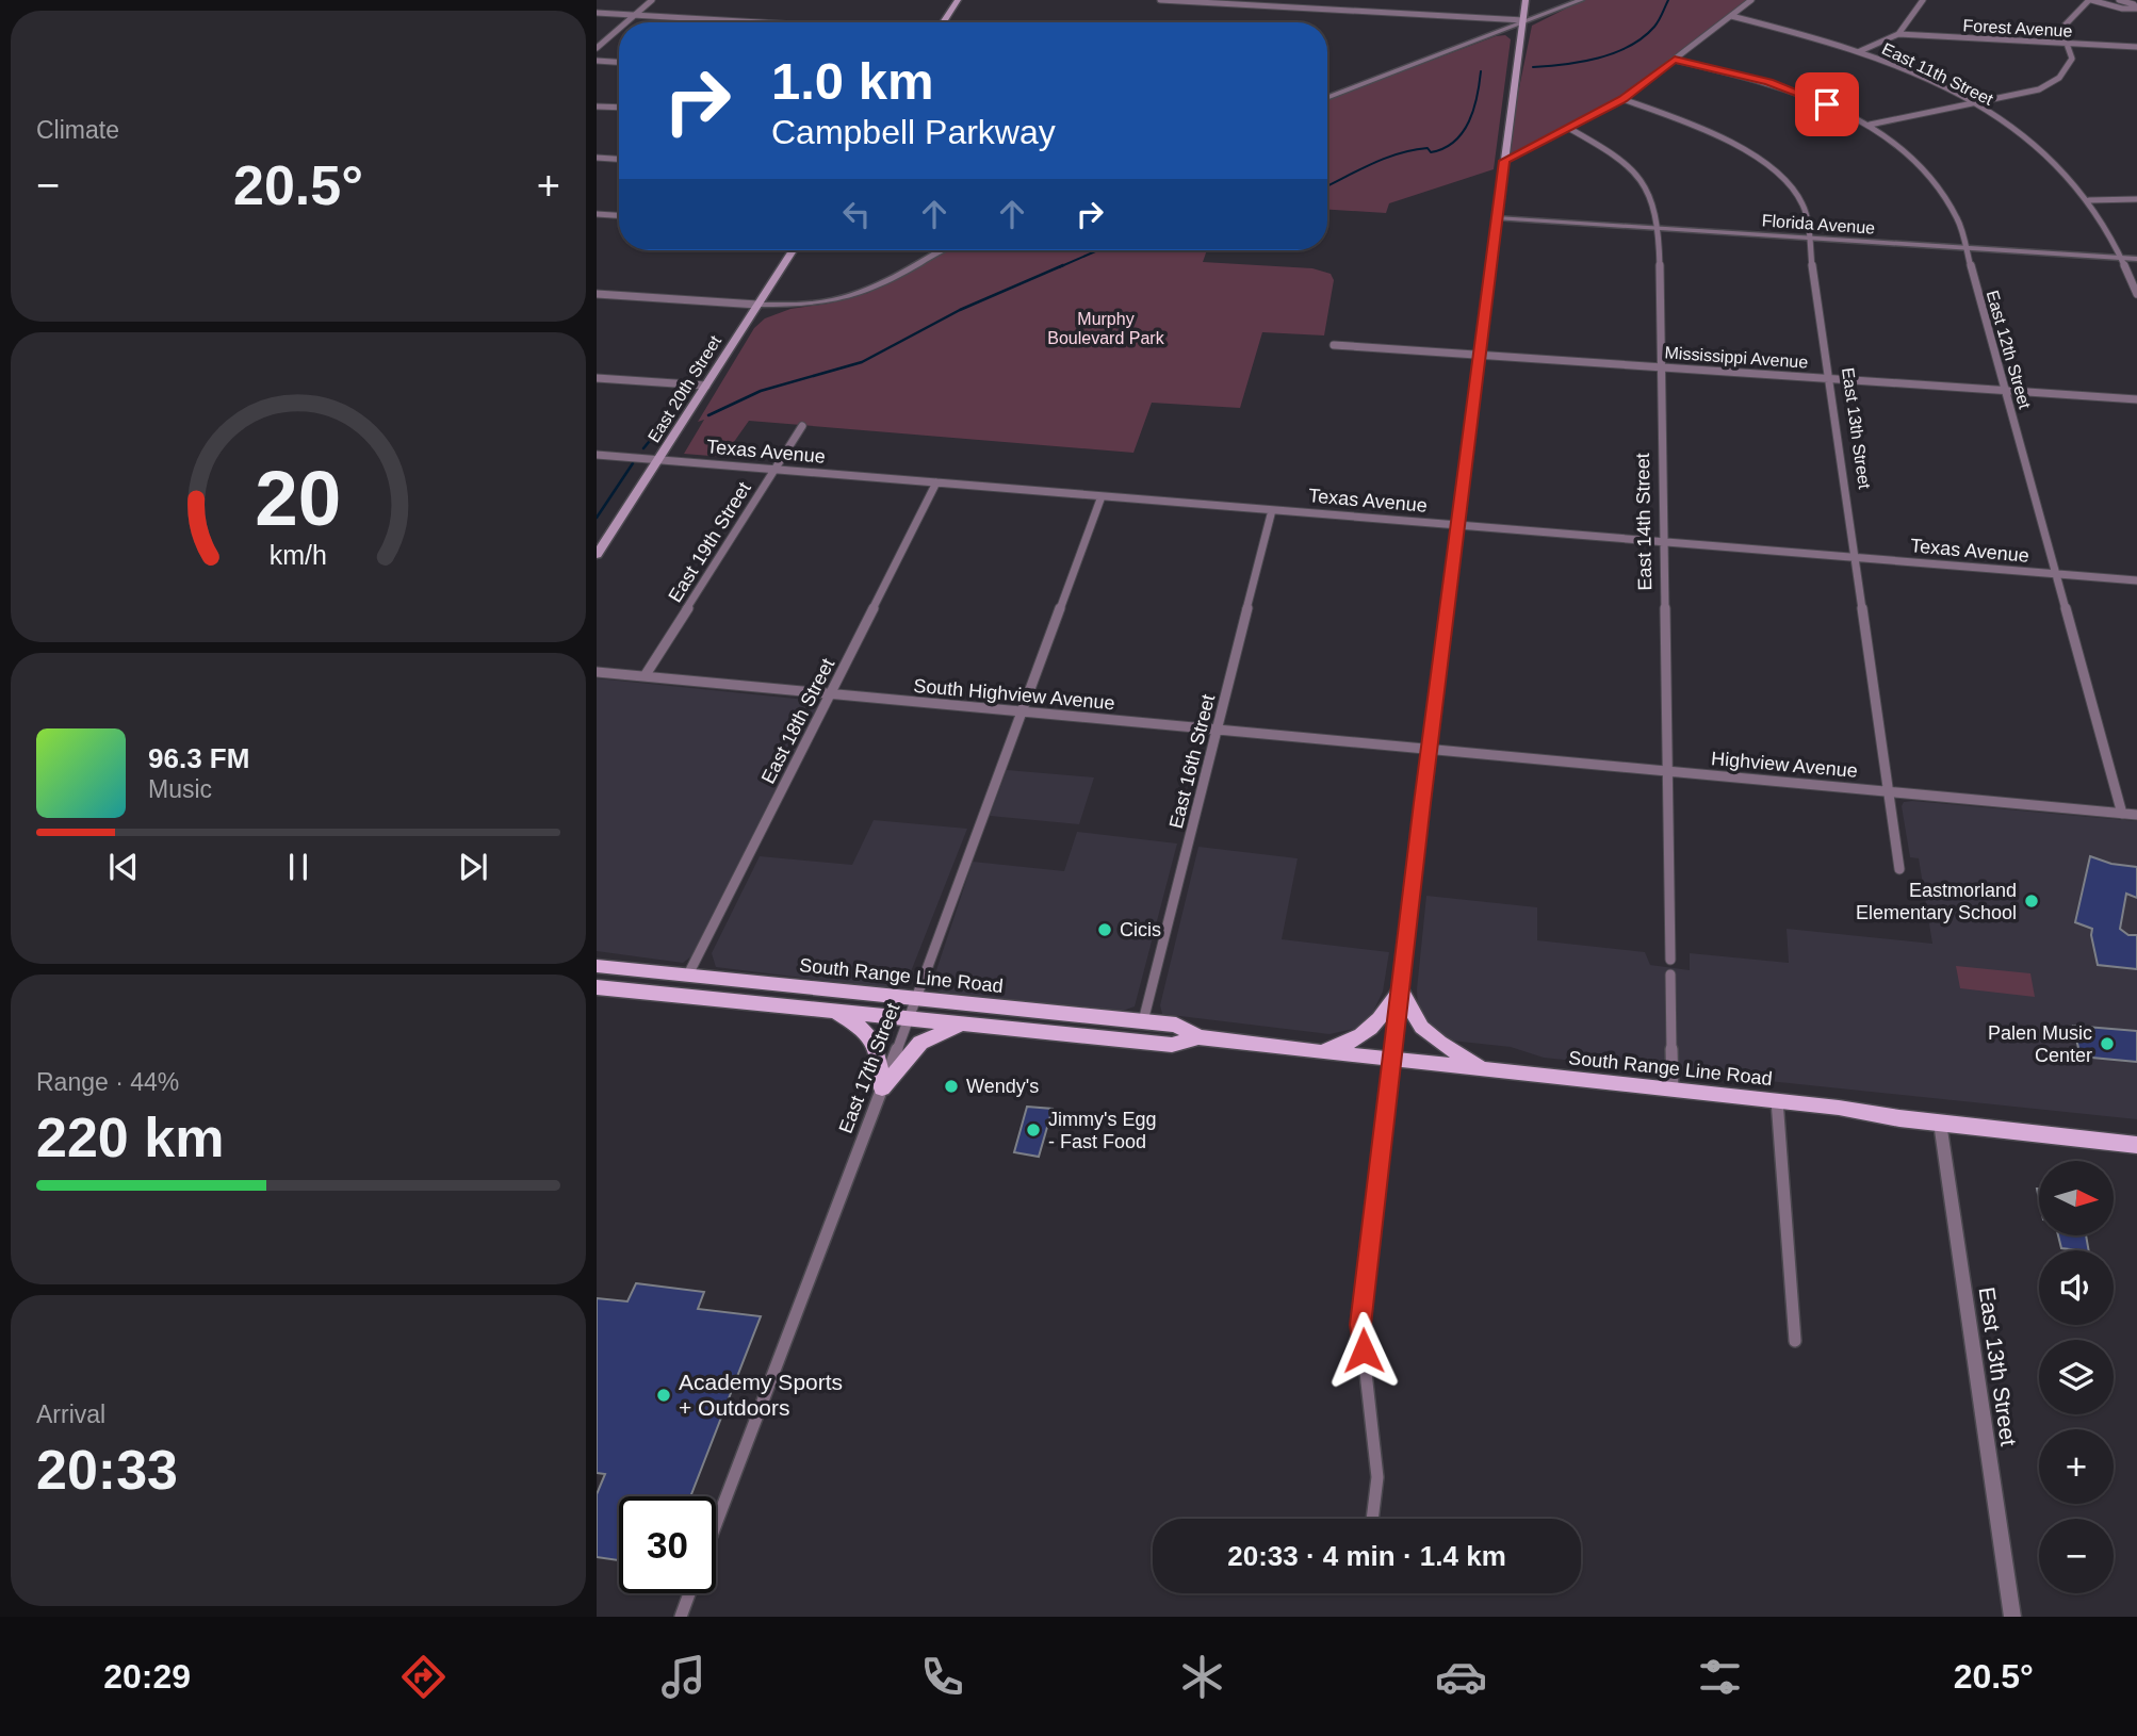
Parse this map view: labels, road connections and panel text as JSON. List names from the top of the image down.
{
  "streets": {
    "main road": ["East 20th Street", "South Range Line Road"],
    "street": [
      "Forest Avenue",
      "East 11th Street",
      "Florida Avenue",
      "East 12th Street",
      "Mississippi Avenue",
      "East 13th Street",
      "Texas Avenue",
      "East 14th Street",
      "East 19th Street",
      "South Highview Avenue",
      "East 18th Street",
      "East 16th Street",
      "Highview Avenue",
      "East 17th Street"
    ]
  },
  "crossings": [
    ["East 11th Street", "Florida Avenue"],
    ["Florida Avenue", "East 12th Street"],
    ["Florida Avenue", "East 13th Street"],
    ["Florida Avenue", "East 14th Street"],
    ["East 12th Street", "Mississippi Avenue"],
    ["East 12th Street", "Texas Avenue"],
    ["East 12th Street", "Highview Avenue"],
    ["Mississippi Avenue", "East 13th Street"],
    ["Mississippi Avenue", "East 14th Street"],
    ["East 20th Street", "Texas Avenue"],
    ["East 13th Street", "Texas Avenue"],
    ["East 13th Street", "Highview Avenue"],
    ["East 13th Street", "South Range Line Road"],
    ["Texas Avenue", "East 14th Street"],
    ["Texas Avenue", "East 19th Street"],
    ["Texas Avenue", "East 18th Street"],
    ["Texas Avenue", "East 16th Street"],
    ["Texas Avenue", "East 17th Street"],
    ["East 14th Street", "Highview Avenue"],
    ["East 19th Street", "South Highview Avenue"],
    ["South Highview Avenue", "East 18th Street"],
    ["South Highview Avenue", "East 16th Street"],
    ["South Highview Avenue", "Highview Avenue"],
    ["South Highview Avenue", "East 17th Street"],
    ["East 18th Street", "South Range Line Road"],
    ["East 16th Street", "South Range Line Road"],
    ["South Range Line Road", "East 17th Street"]
  ],
  "parks": ["Murphy Boulevard Park"],
  "places": [
    "Eastmorland Elementary School",
    "Cicis",
    "Palen Music Center",
    "Wendy's",
    "Jimmy's Egg - Fast Food",
    "Academy Sports + Outdoors"
  ],
  "north": "right",
  "page": {
    "tile": [
      "Climate",
      ["Range · 44%", "220 km"],
      ["Arrival", "20:33"]
    ],
    "turn": ["1.0 km", "Campbell Parkway"],
    "heat": ["−", "20.5°", "+"],
    "song": ["96.3 FM", "Music"],
    "map_buttons": ["+", "−"],
    "limit": "30",
    "trip": "20:33 · 4 min · 1.4 km",
    "tabs": ["20:29", "20.5°"],
    "gauge": ["20", "km/h"]
  }
}
